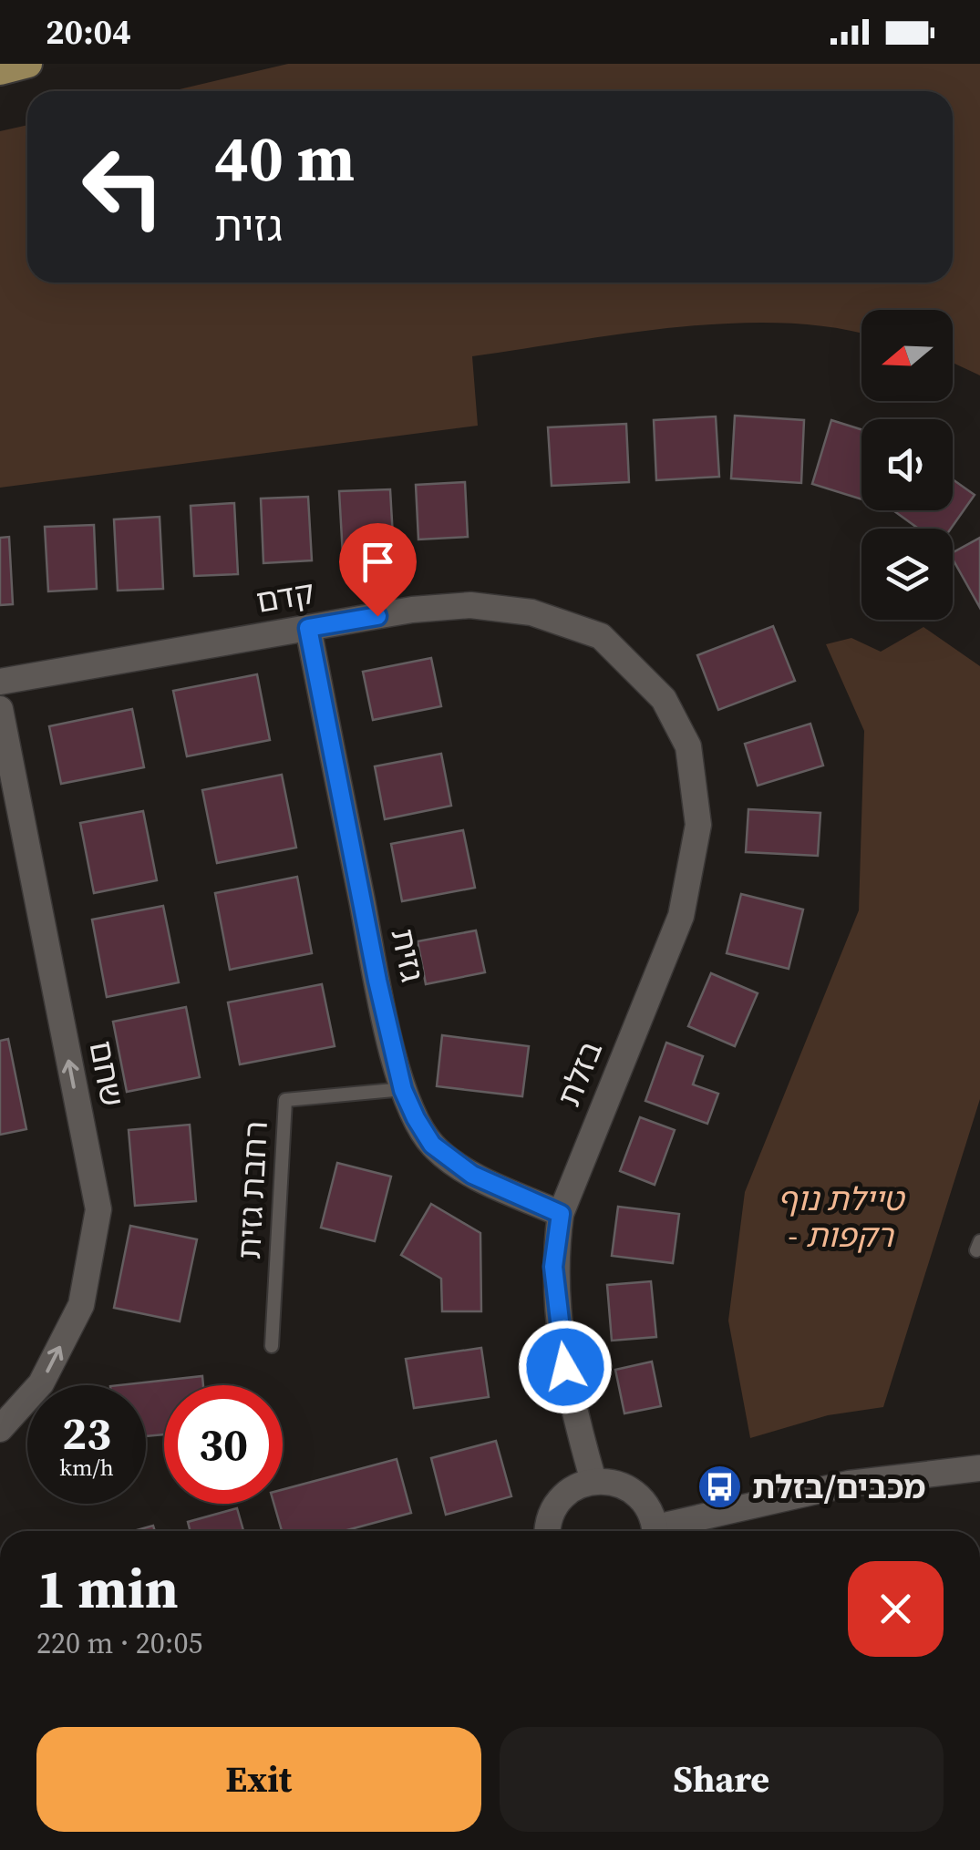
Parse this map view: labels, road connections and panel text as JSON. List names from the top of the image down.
{
  "streets": {
    "street": [
      "קדם",
      "גזית",
      "שחם",
      "בזלת"
    ],
    "lane": ["רחבת גזית"]
  },
  "crossings": [
    ["קדם", "גזית"],
    ["קדם", "בזלת"],
    ["גזית", "בזלת"],
    ["גזית", "רחבת גזית"]
  ],
  "one_way": ["שחם"],
  "parks": ["טיילת נוף - רקפות"],
  "places": {
    "bus stop": ["מכבים/בזלת"]
  },
  "north": "left",
  "page": {
    "status": "20:04",
    "turn": ["40 m", "גזית"],
    "speed": "23 km/h",
    "limit": "30",
    "heading": ["1 min", "220 m · 20:05"],
    "buttons": ["Exit", "Share"]
  }
}
